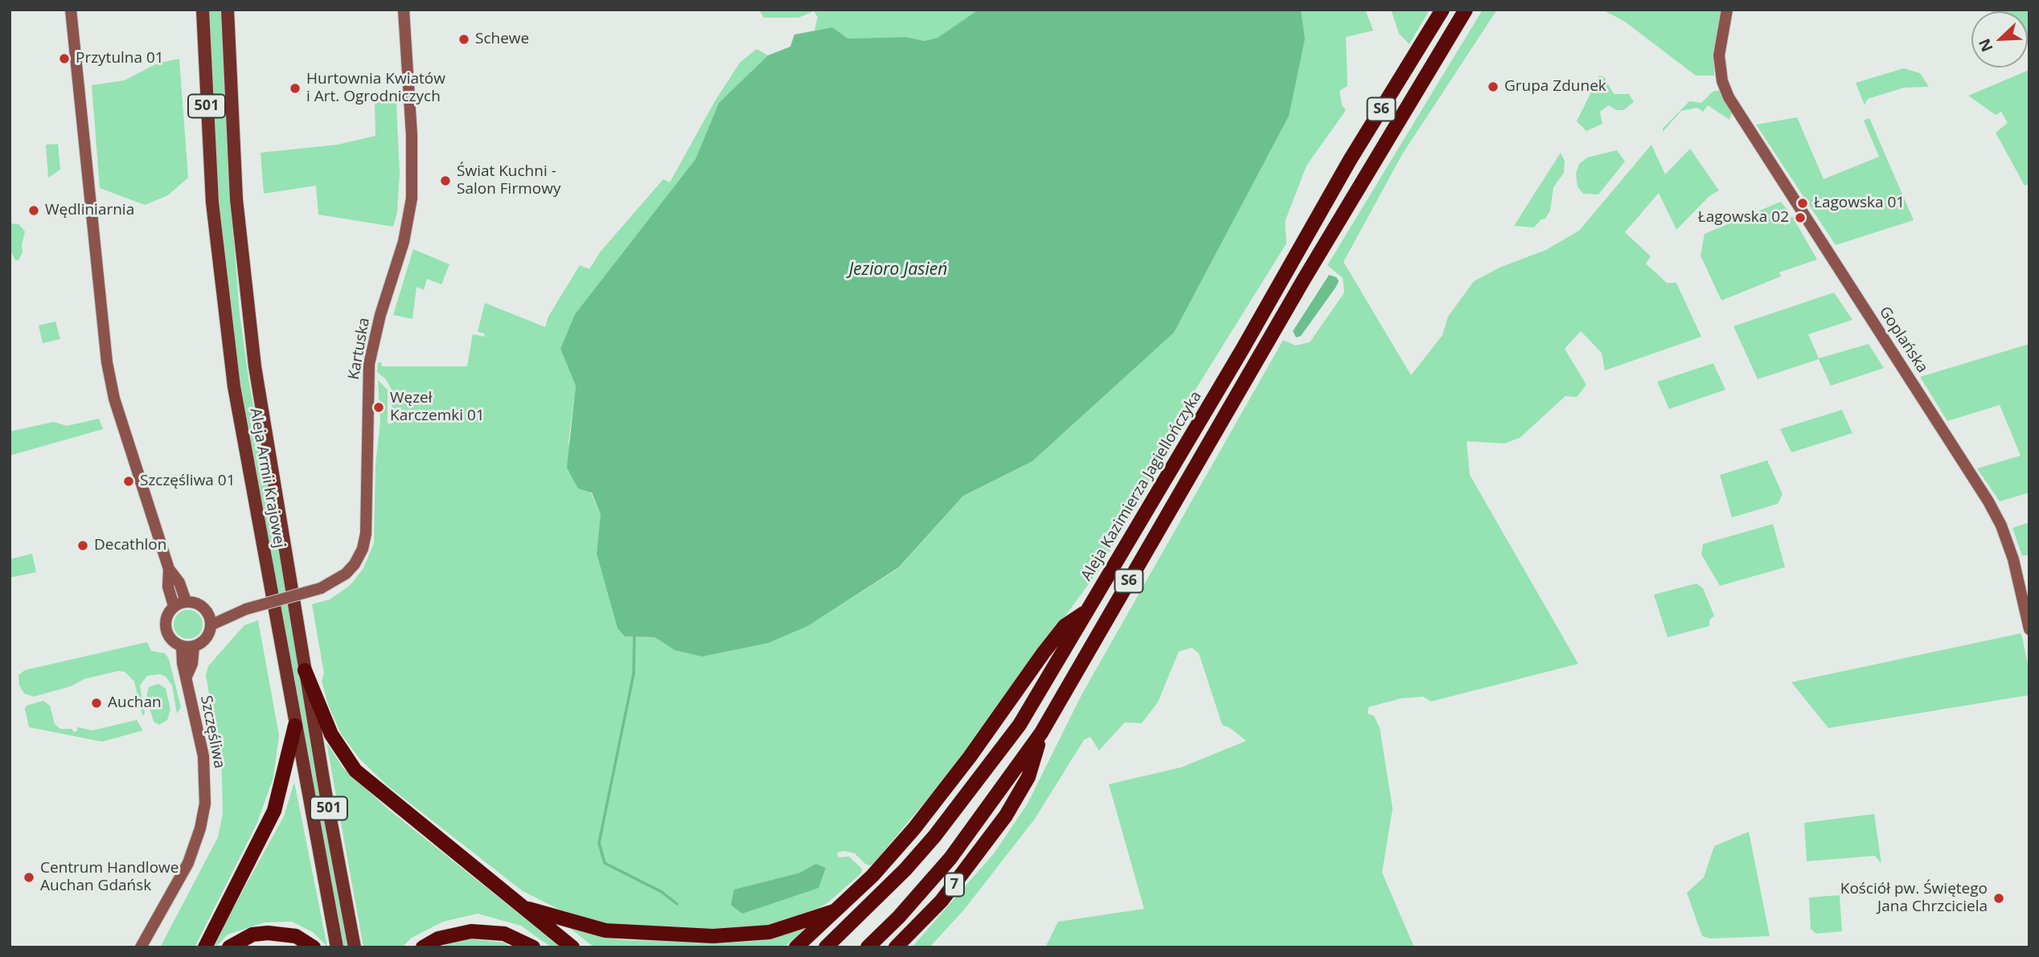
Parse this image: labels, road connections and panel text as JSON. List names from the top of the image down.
{
  "streets": {
    "highway": ["S6", "Aleja Kazimierza Jagiellończyka", "7"],
    "main road": ["501", "Aleja Armii Krajowej"],
    "street": ["Goplańska", "Kartuska", "Szczęśliwa"]
  },
  "crossings": [
    ["S6", "7"],
    ["Kartuska", "Szczęśliwa"]
  ],
  "water": ["Jezioro Jasień"],
  "places": [
    "Schewe",
    "Przytulna 01",
    "Grupa Zdunek",
    "Hurtownia Kwiatów i Art. Ogrodniczych",
    "Świat Kuchni - Salon Firmowy",
    "Łagowska 01",
    "Wędliniarnia",
    "Łagowska 02",
    "Węzeł Karczemki 01",
    "Szczęśliwa 01",
    "Decathlon",
    "Auchan",
    "Centrum Handlowe Auchan Gdańsk",
    "Kościół pw. Świętego Jana Chrzciciela"
  ],
  "north": "bottom left"
}
